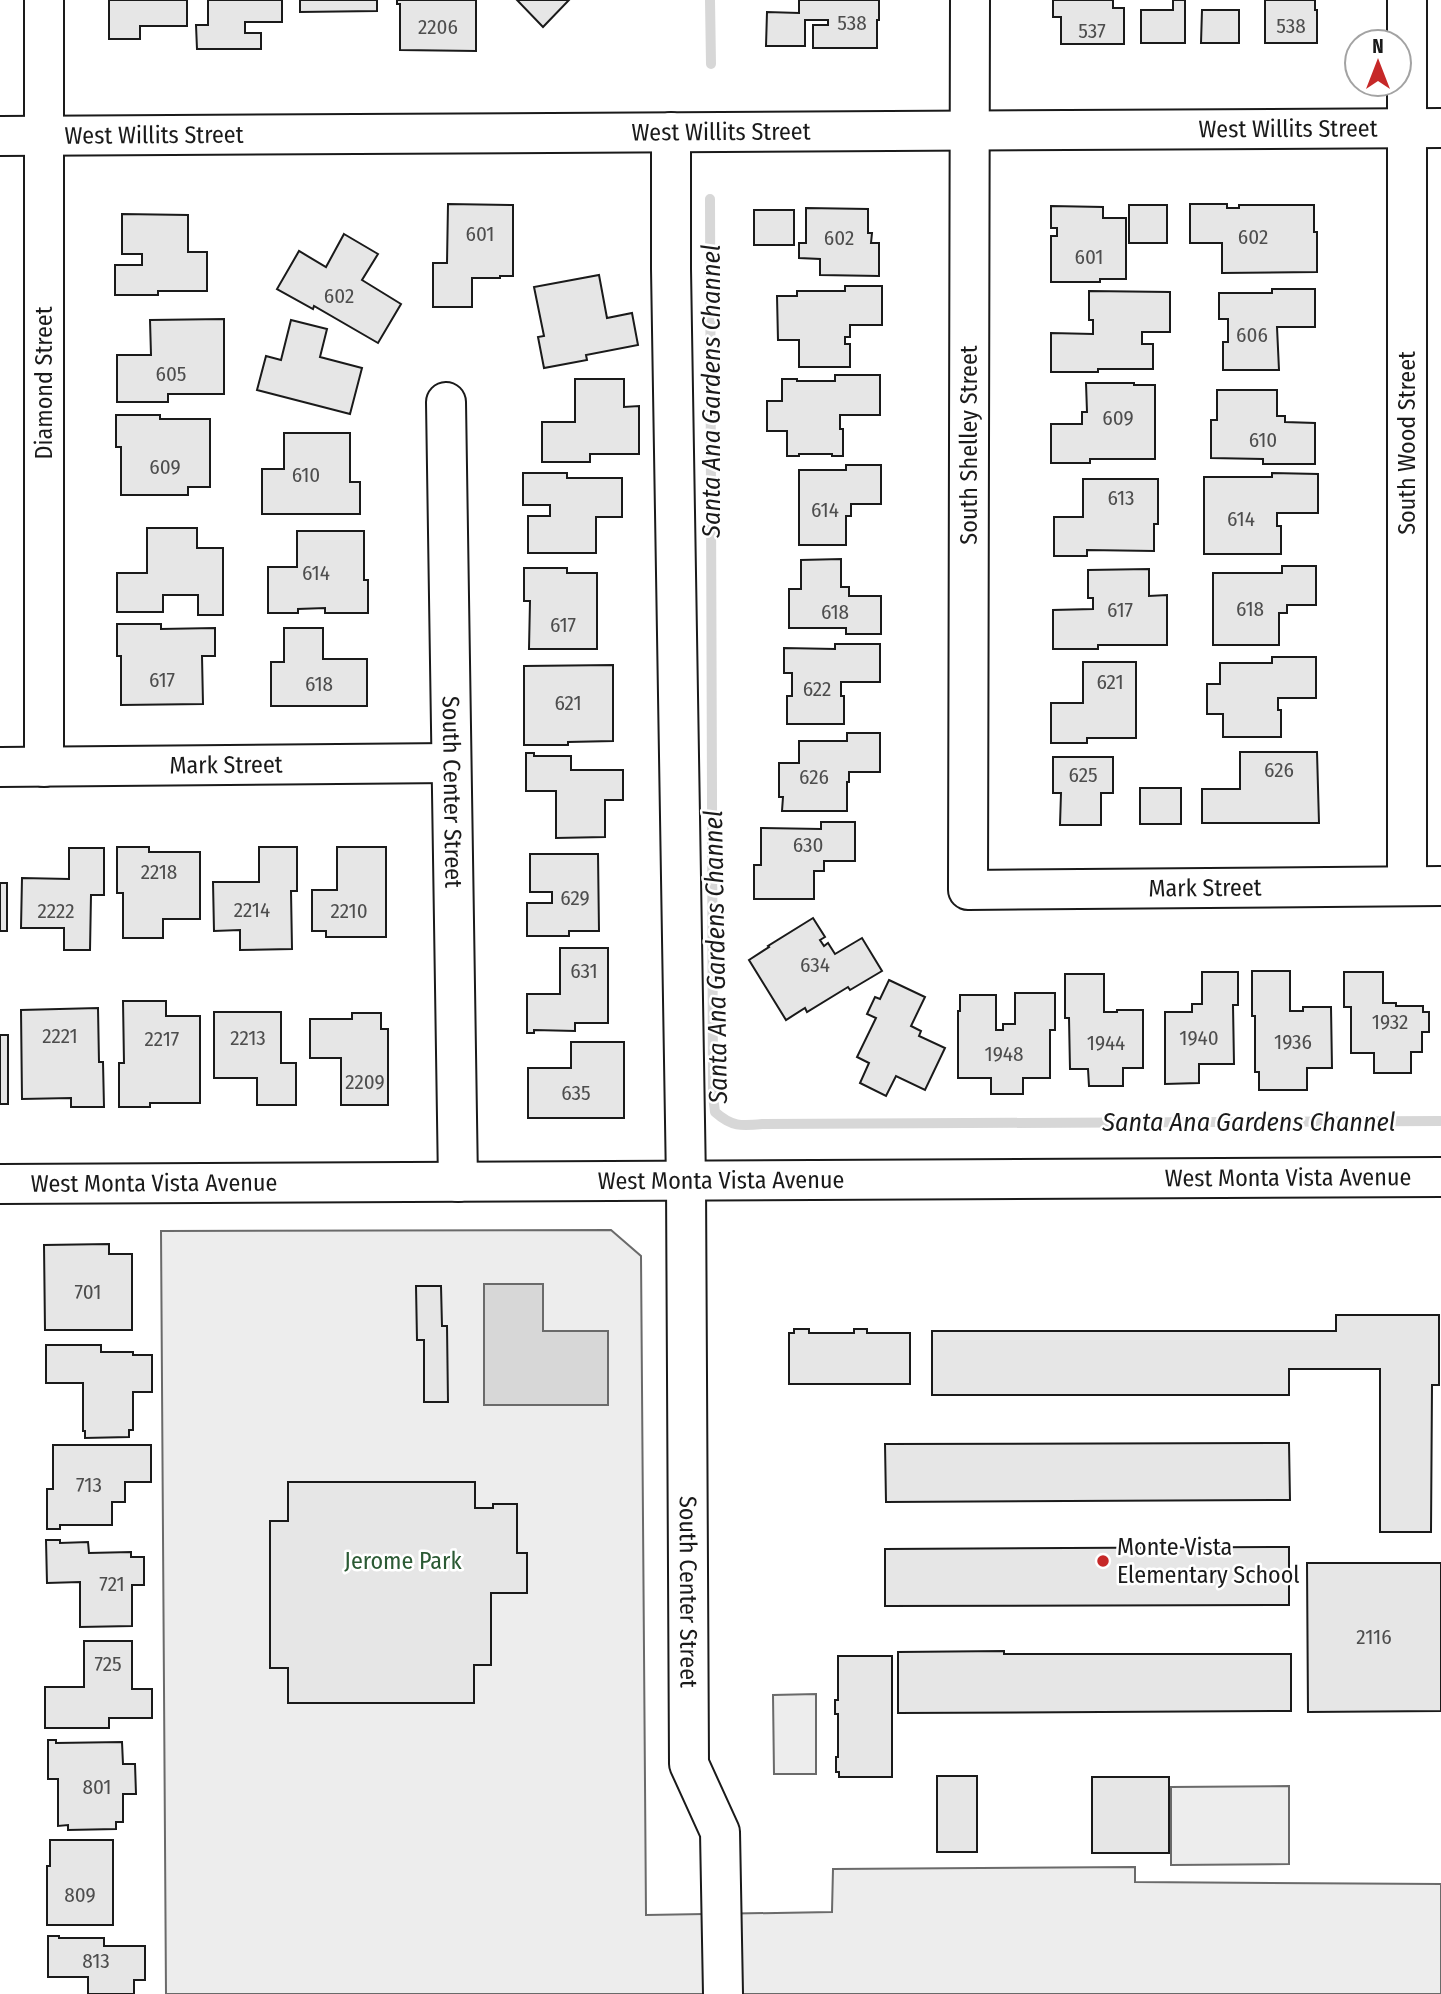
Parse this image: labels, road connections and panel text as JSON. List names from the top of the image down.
{
  "streets": {
    "street": [
      "West Willits Street",
      "Diamond Street",
      "South Wood Street",
      "South Shelley Street",
      "Mark Street",
      "South Center Street",
      "West Monta Vista Avenue"
    ]
  },
  "crossings": [
    ["West Willits Street", "Diamond Street"],
    ["West Willits Street", "South Wood Street"],
    ["West Willits Street", "South Shelley Street"],
    ["West Willits Street", "South Center Street"],
    ["Diamond Street", "Mark Street"],
    ["South Wood Street", "Mark Street"],
    ["South Shelley Street", "Mark Street"],
    ["Mark Street", "South Center Street"],
    ["South Center Street", "West Monta Vista Avenue"]
  ],
  "water": ["Santa Ana Gardens Channel"],
  "parks": ["Jerome Park"],
  "places": ["Monte Vista Elementary School"],
  "house_numbers": [
    "538",
    "538",
    "2206",
    "537",
    "601",
    "602",
    "602",
    "601",
    "602",
    "606",
    "605",
    "609",
    "610",
    "609",
    "610",
    "613",
    "614",
    "614",
    "614",
    "618",
    "617",
    "618",
    "617",
    "617",
    "621",
    "618",
    "622",
    "621",
    "626",
    "625",
    "626",
    "630",
    "2218",
    "629",
    "2214",
    "2222",
    "2210",
    "634",
    "631",
    "1932",
    "2221",
    "2213",
    "1940",
    "2217",
    "1936",
    "1944",
    "1948",
    "2209",
    "635",
    "701",
    "713",
    "721",
    "2116",
    "725",
    "801",
    "809",
    "813"
  ],
  "north": "top"
}
